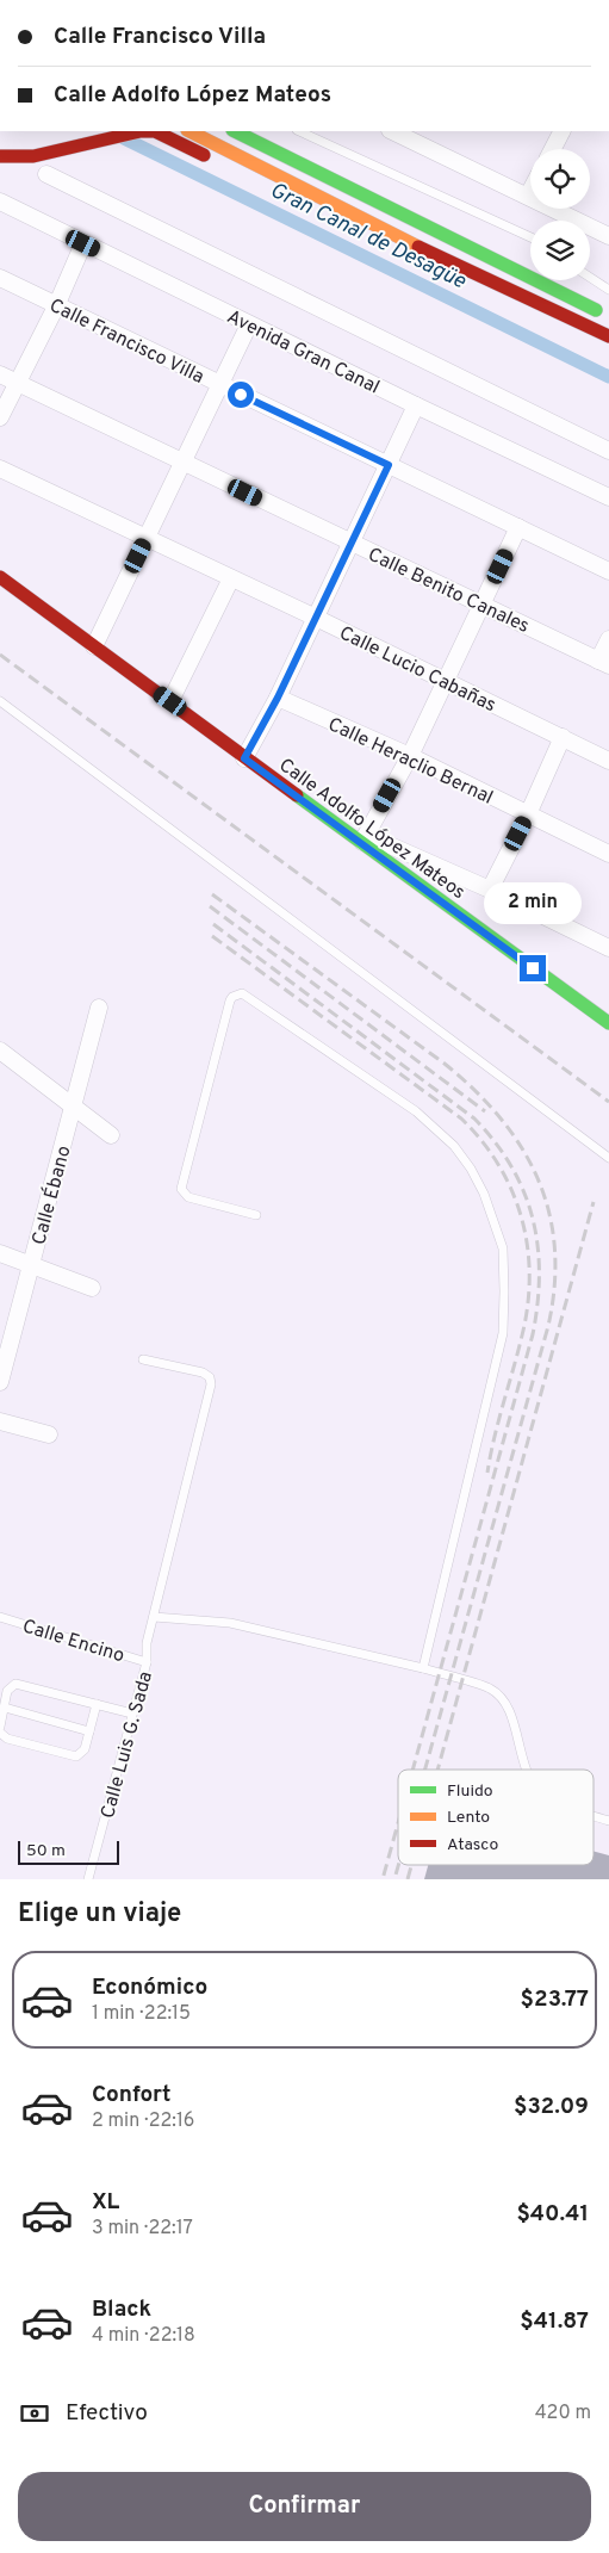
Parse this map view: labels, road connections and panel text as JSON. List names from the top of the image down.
{
  "streets": {
    "main road": ["Calle Adolfo López Mateos"],
    "street": [
      "Calle Francisco Villa",
      "Avenida Gran Canal",
      "Calle Benito Canales",
      "Calle Lucio Cabañas",
      "Calle Heraclio Bernal",
      "Calle Ébano"
    ],
    "lane": ["Calle Encino", "Calle Luis G. Sada"]
  },
  "crossings": [
    ["Calle Encino", "Calle Luis G. Sada"]
  ],
  "water": ["Gran Canal de Desagüe"],
  "legend": ["Fluido", "Lento", "Atasco"],
  "scale_bar": "50 m",
  "page": {
    "banner": ["Calle Francisco Villa", "Calle Adolfo López Mateos"],
    "bubble": "2 min",
    "scale": "50 m",
    "heading": "Elige un viaje",
    "list": [
      {
        "name": "Económico",
        "note": "1 min · 22:15",
        "value": "$23.77"
      },
      {
        "name": "Confort",
        "note": "2 min · 22:16",
        "value": "$32.09"
      },
      {
        "name": "XL",
        "note": "3 min · 22:17",
        "value": "$40.41"
      },
      {
        "name": "Black",
        "note": "4 min · 22:18",
        "value": "$41.87"
      }
    ],
    "pay": ["Efectivo", "420 m"],
    "buttons": "Confirmar"
  }
}
